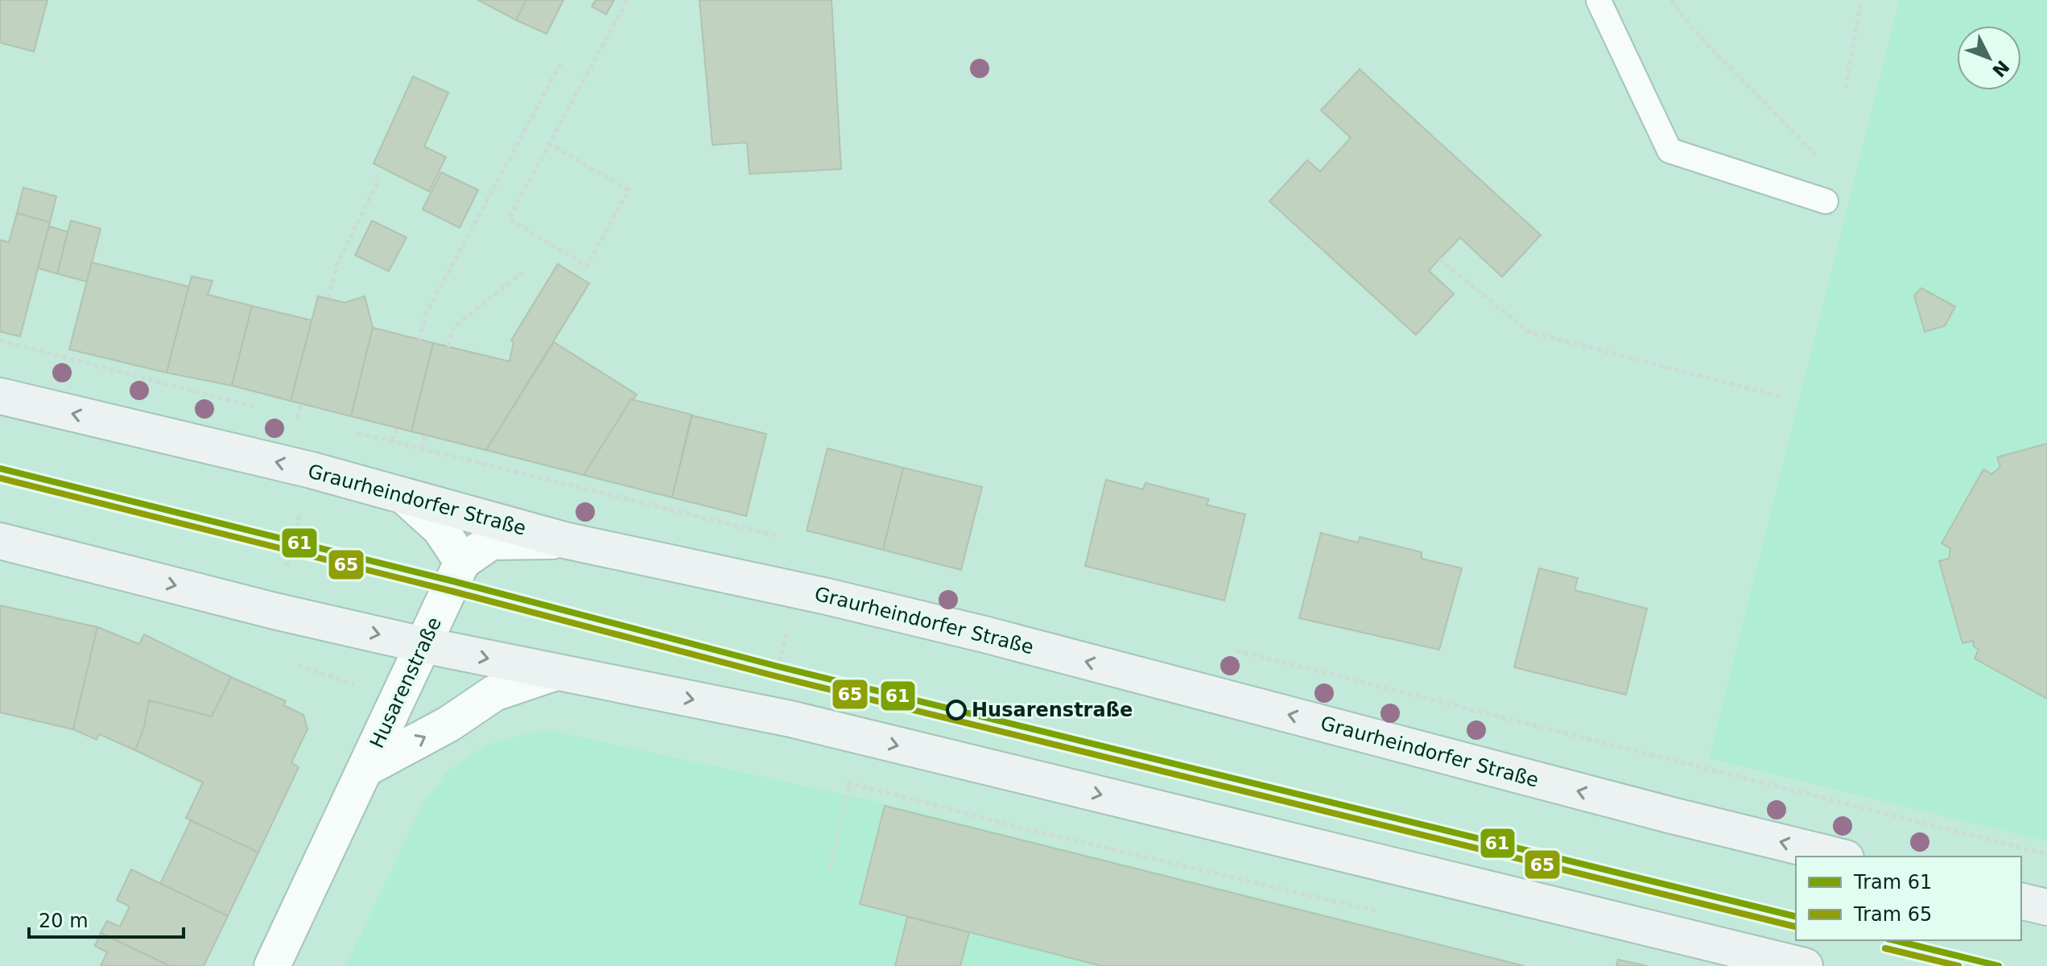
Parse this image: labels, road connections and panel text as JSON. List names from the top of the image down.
{
  "streets": {
    "main road": ["Graurheindorfer Straße"],
    "street": ["Husarenstraße"]
  },
  "crossings": [
    ["Graurheindorfer Straße", "Husarenstraße"]
  ],
  "places": ["Husarenstraße"],
  "lines": ["tram line 61", "tram line 65"],
  "legend": ["Tram 61", "Tram 65"],
  "scale_bar": "20 m",
  "north": "bottom right"
}
